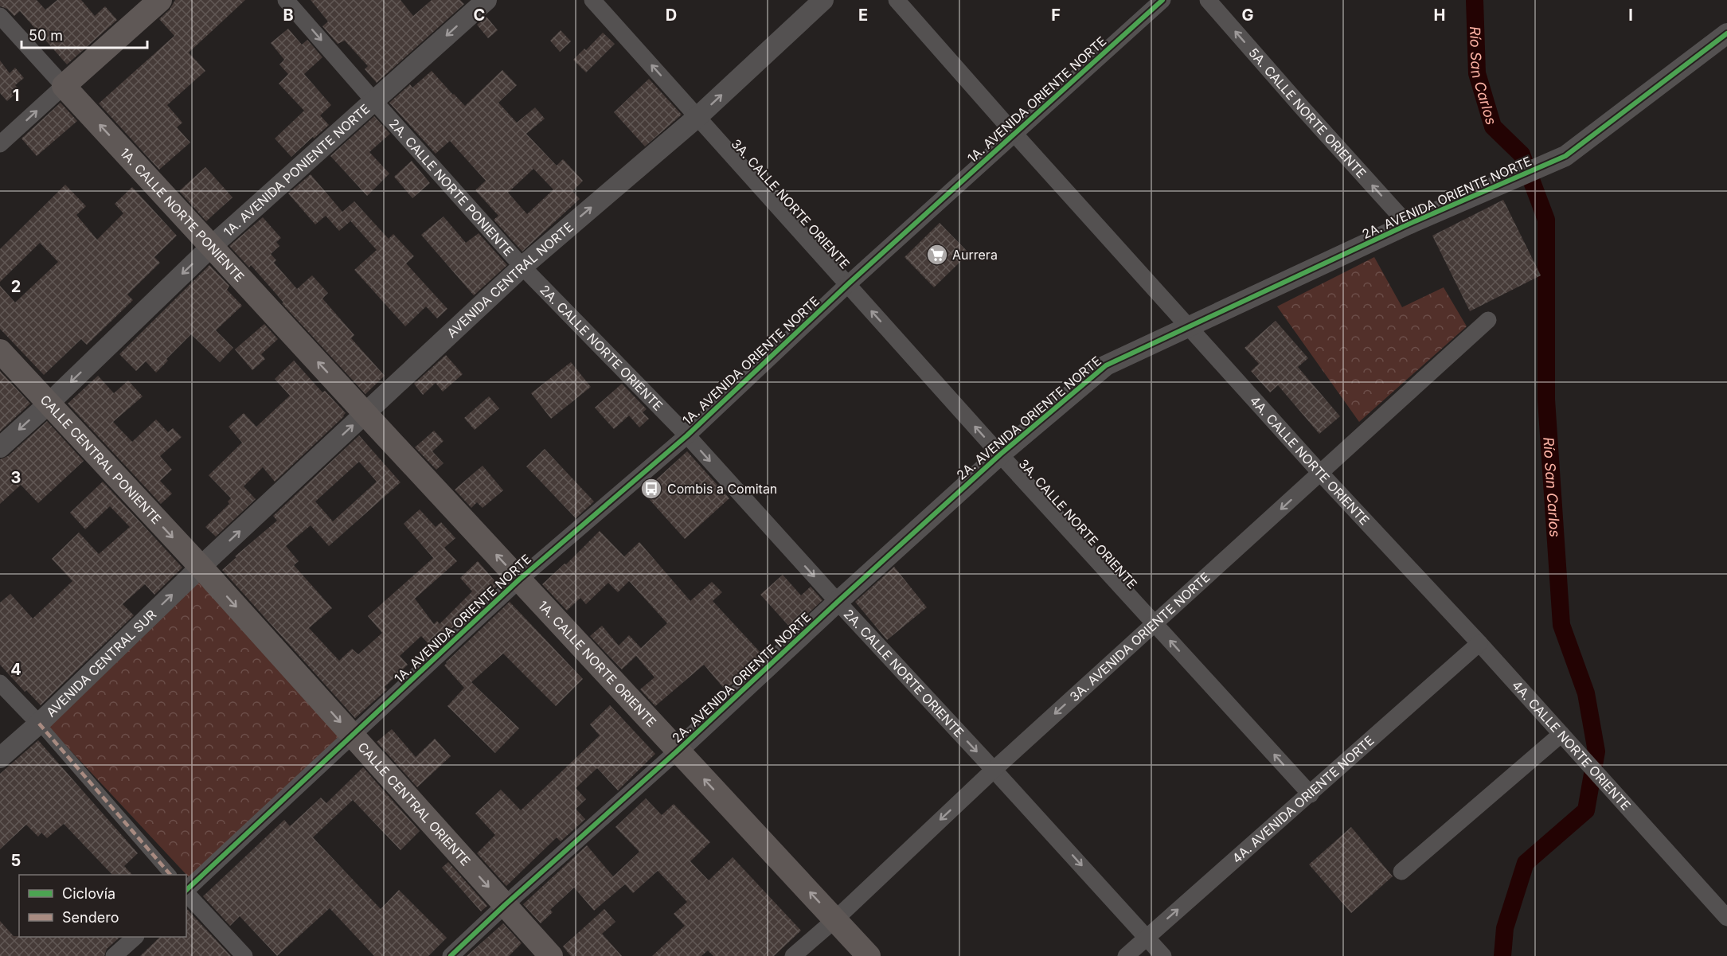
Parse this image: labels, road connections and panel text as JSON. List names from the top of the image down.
{
  "streets": {
    "main road": [
      "1A. CALLE NORTE PONIENTE",
      "CALLE CENTRAL PONIENTE",
      "1A. CALLE NORTE ORIENTE",
      "CALLE CENTRAL ORIENTE"
    ],
    "street": [
      "1A. AVENIDA ORIENTE NORTE",
      "5A. CALLE NORTE ORIENTE",
      "1A. AVENIDA PONIENTE NORTE",
      "2A. CALLE NORTE PONIENTE",
      "2A. AVENIDA ORIENTE NORTE",
      "3A. CALLE NORTE ORIENTE",
      "AVENIDA CENTRAL NORTE",
      "2A. CALLE NORTE ORIENTE",
      "4A. CALLE NORTE ORIENTE",
      "3A. AVENIDA ORIENTE NORTE",
      "AVENIDA CENTRAL SUR",
      "4A. AVENIDA ORIENTE NORTE"
    ]
  },
  "crossings": [
    ["1A. AVENIDA ORIENTE NORTE", "3A. CALLE NORTE ORIENTE"],
    ["1A. AVENIDA ORIENTE NORTE", "2A. CALLE NORTE ORIENTE"],
    ["1A. AVENIDA ORIENTE NORTE", "4A. CALLE NORTE ORIENTE"],
    ["1A. AVENIDA ORIENTE NORTE", "1A. CALLE NORTE ORIENTE"],
    ["1A. AVENIDA ORIENTE NORTE", "CALLE CENTRAL ORIENTE"],
    ["5A. CALLE NORTE ORIENTE", "2A. AVENIDA ORIENTE NORTE"],
    ["1A. AVENIDA PONIENTE NORTE", "2A. CALLE NORTE PONIENTE"],
    ["1A. AVENIDA PONIENTE NORTE", "1A. CALLE NORTE PONIENTE"],
    ["1A. AVENIDA PONIENTE NORTE", "CALLE CENTRAL PONIENTE"],
    ["2A. CALLE NORTE PONIENTE", "AVENIDA CENTRAL NORTE"],
    ["2A. CALLE NORTE PONIENTE", "2A. CALLE NORTE ORIENTE"],
    ["2A. AVENIDA ORIENTE NORTE", "3A. CALLE NORTE ORIENTE"],
    ["2A. AVENIDA ORIENTE NORTE", "2A. CALLE NORTE ORIENTE"],
    ["2A. AVENIDA ORIENTE NORTE", "4A. CALLE NORTE ORIENTE"],
    ["2A. AVENIDA ORIENTE NORTE", "1A. CALLE NORTE ORIENTE"],
    ["2A. AVENIDA ORIENTE NORTE", "CALLE CENTRAL ORIENTE"],
    ["3A. CALLE NORTE ORIENTE", "AVENIDA CENTRAL NORTE"],
    ["3A. CALLE NORTE ORIENTE", "3A. AVENIDA ORIENTE NORTE"],
    ["3A. CALLE NORTE ORIENTE", "4A. AVENIDA ORIENTE NORTE"],
    ["1A. CALLE NORTE PONIENTE", "AVENIDA CENTRAL NORTE"],
    ["1A. CALLE NORTE PONIENTE", "1A. CALLE NORTE ORIENTE"],
    ["AVENIDA CENTRAL NORTE", "2A. CALLE NORTE ORIENTE"],
    ["AVENIDA CENTRAL NORTE", "CALLE CENTRAL PONIENTE"],
    ["AVENIDA CENTRAL NORTE", "AVENIDA CENTRAL SUR"],
    ["AVENIDA CENTRAL NORTE", "1A. CALLE NORTE ORIENTE"],
    ["AVENIDA CENTRAL NORTE", "CALLE CENTRAL ORIENTE"],
    ["2A. CALLE NORTE ORIENTE", "3A. AVENIDA ORIENTE NORTE"],
    ["2A. CALLE NORTE ORIENTE", "4A. AVENIDA ORIENTE NORTE"],
    ["CALLE CENTRAL PONIENTE", "AVENIDA CENTRAL SUR"],
    ["CALLE CENTRAL PONIENTE", "CALLE CENTRAL ORIENTE"],
    ["4A. CALLE NORTE ORIENTE", "3A. AVENIDA ORIENTE NORTE"],
    ["4A. CALLE NORTE ORIENTE", "4A. AVENIDA ORIENTE NORTE"],
    ["3A. AVENIDA ORIENTE NORTE", "1A. CALLE NORTE ORIENTE"],
    ["AVENIDA CENTRAL SUR", "CALLE CENTRAL ORIENTE"]
  ],
  "one_way": [
    "5A. CALLE NORTE ORIENTE",
    "1A. AVENIDA PONIENTE NORTE",
    "2A. CALLE NORTE PONIENTE",
    "3A. CALLE NORTE ORIENTE",
    "1A. CALLE NORTE PONIENTE",
    "AVENIDA CENTRAL NORTE",
    "2A. CALLE NORTE ORIENTE",
    "CALLE CENTRAL PONIENTE",
    "3A. AVENIDA ORIENTE NORTE",
    "AVENIDA CENTRAL SUR",
    "1A. CALLE NORTE ORIENTE",
    "4A. AVENIDA ORIENTE NORTE",
    "CALLE CENTRAL ORIENTE"
  ],
  "water": ["Río San Carlos"],
  "places": {
    "supermarket": ["Aurrera"],
    "bus stop": ["Combis a Comitan"]
  },
  "legend": ["Ciclovía", "Sendero"],
  "scale_bar": "50 m",
  "grid": {
    "columns": [
      "B",
      "C",
      "D",
      "E",
      "F",
      "G",
      "H",
      "I"
    ],
    "rows": [
      "1",
      "2",
      "3",
      "4",
      "5"
    ]
  }
}
